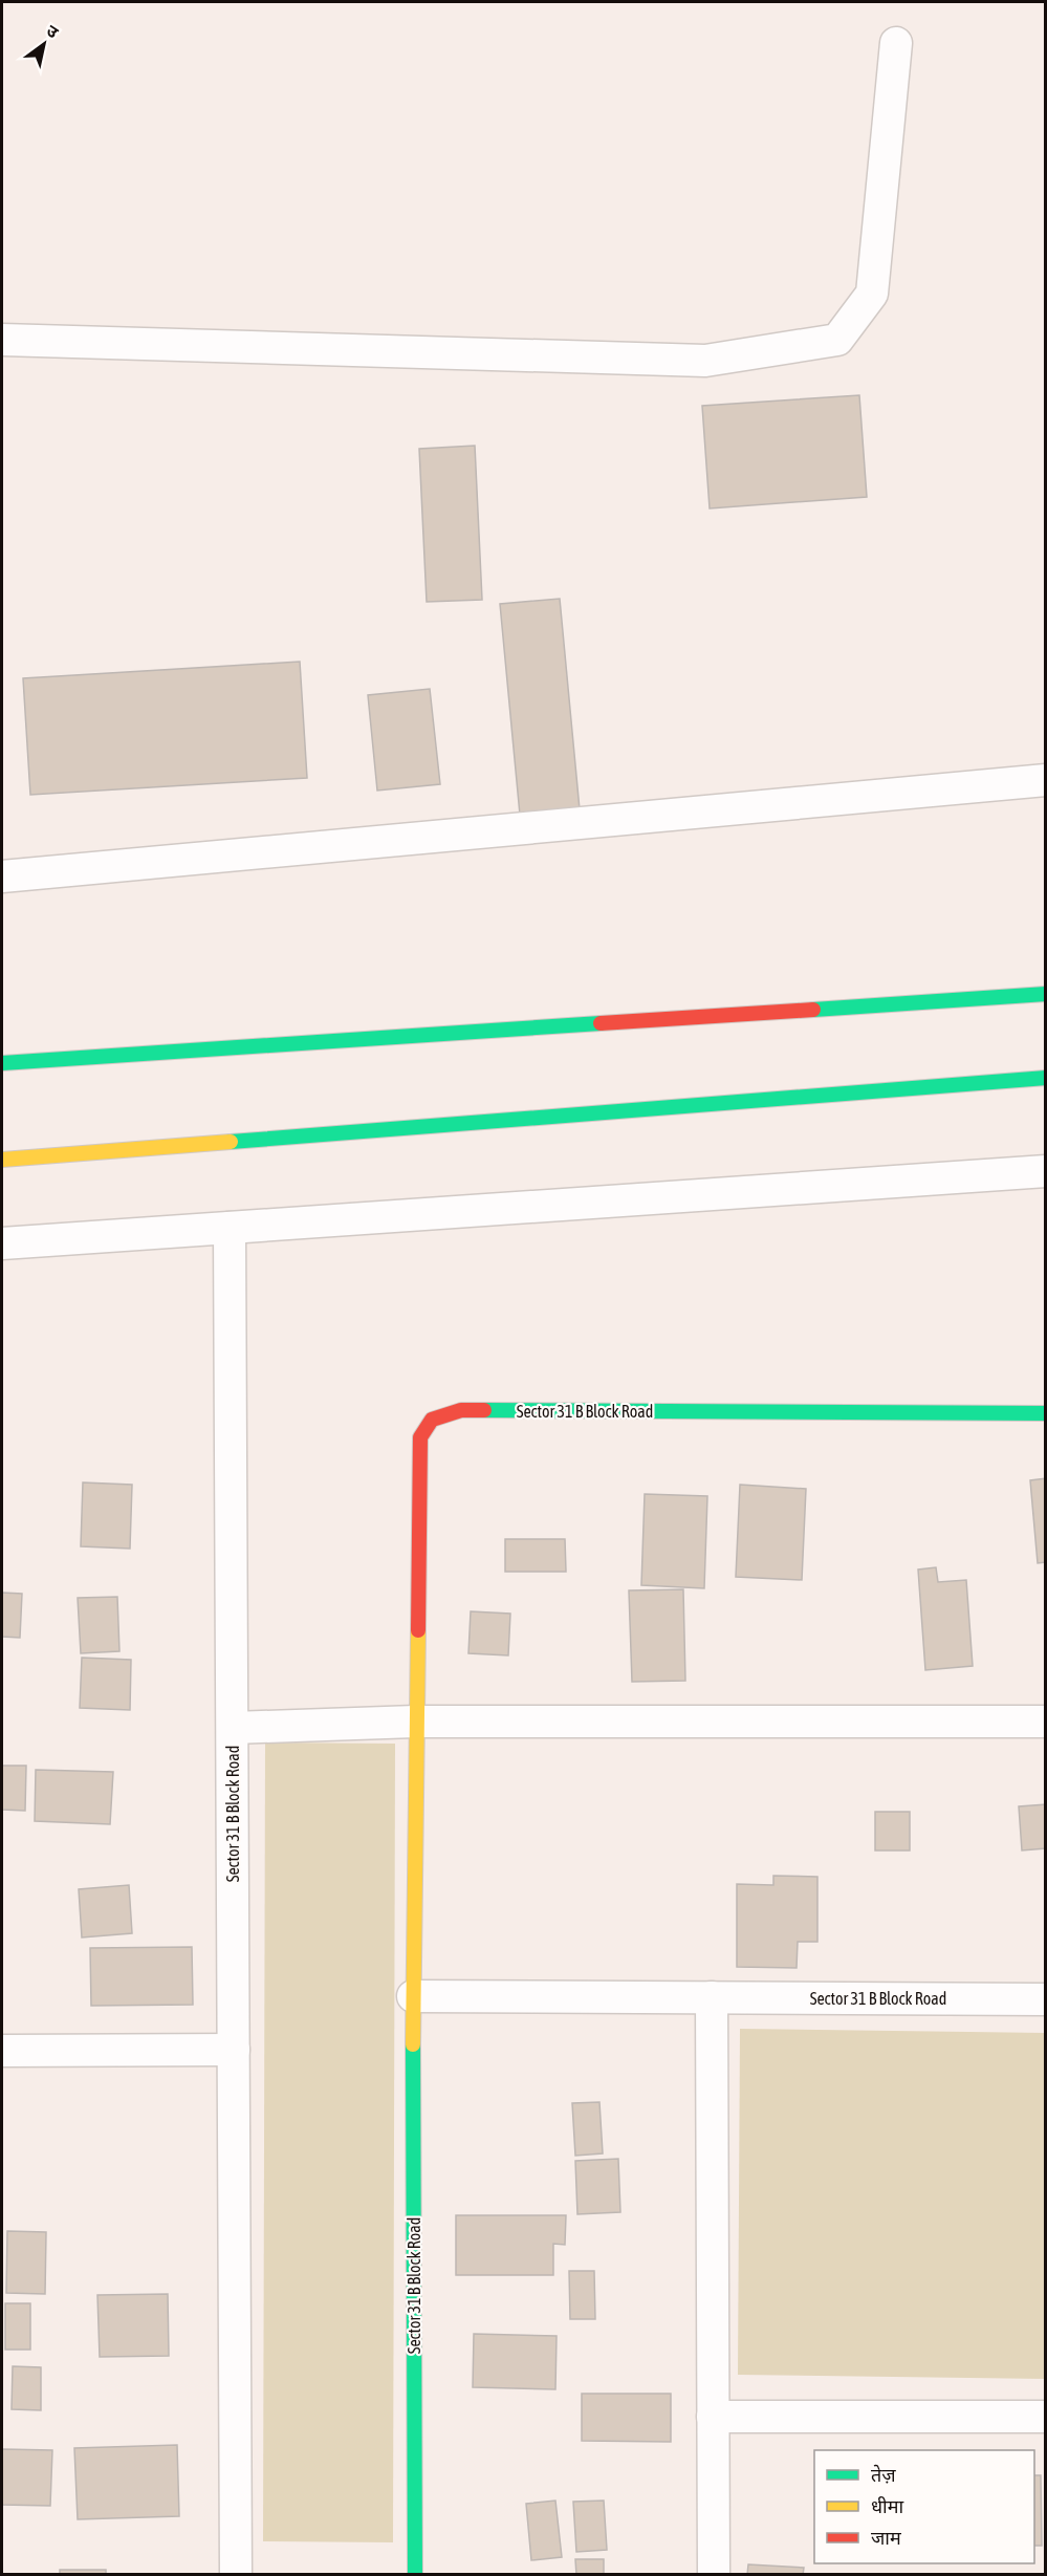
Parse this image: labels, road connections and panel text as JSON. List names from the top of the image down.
{
  "streets": {
    "street": ["Sector 31 B Block Road"]
  },
  "legend": ["तेज़", "धीमा", "जाम"],
  "north": "top right"
}
